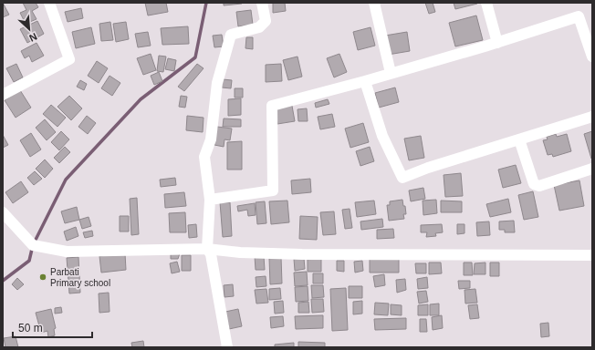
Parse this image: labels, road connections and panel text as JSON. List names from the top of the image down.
{
  "places": ["Parbati Primary school"],
  "scale_bar": "50 m",
  "north": "bottom right"
}
